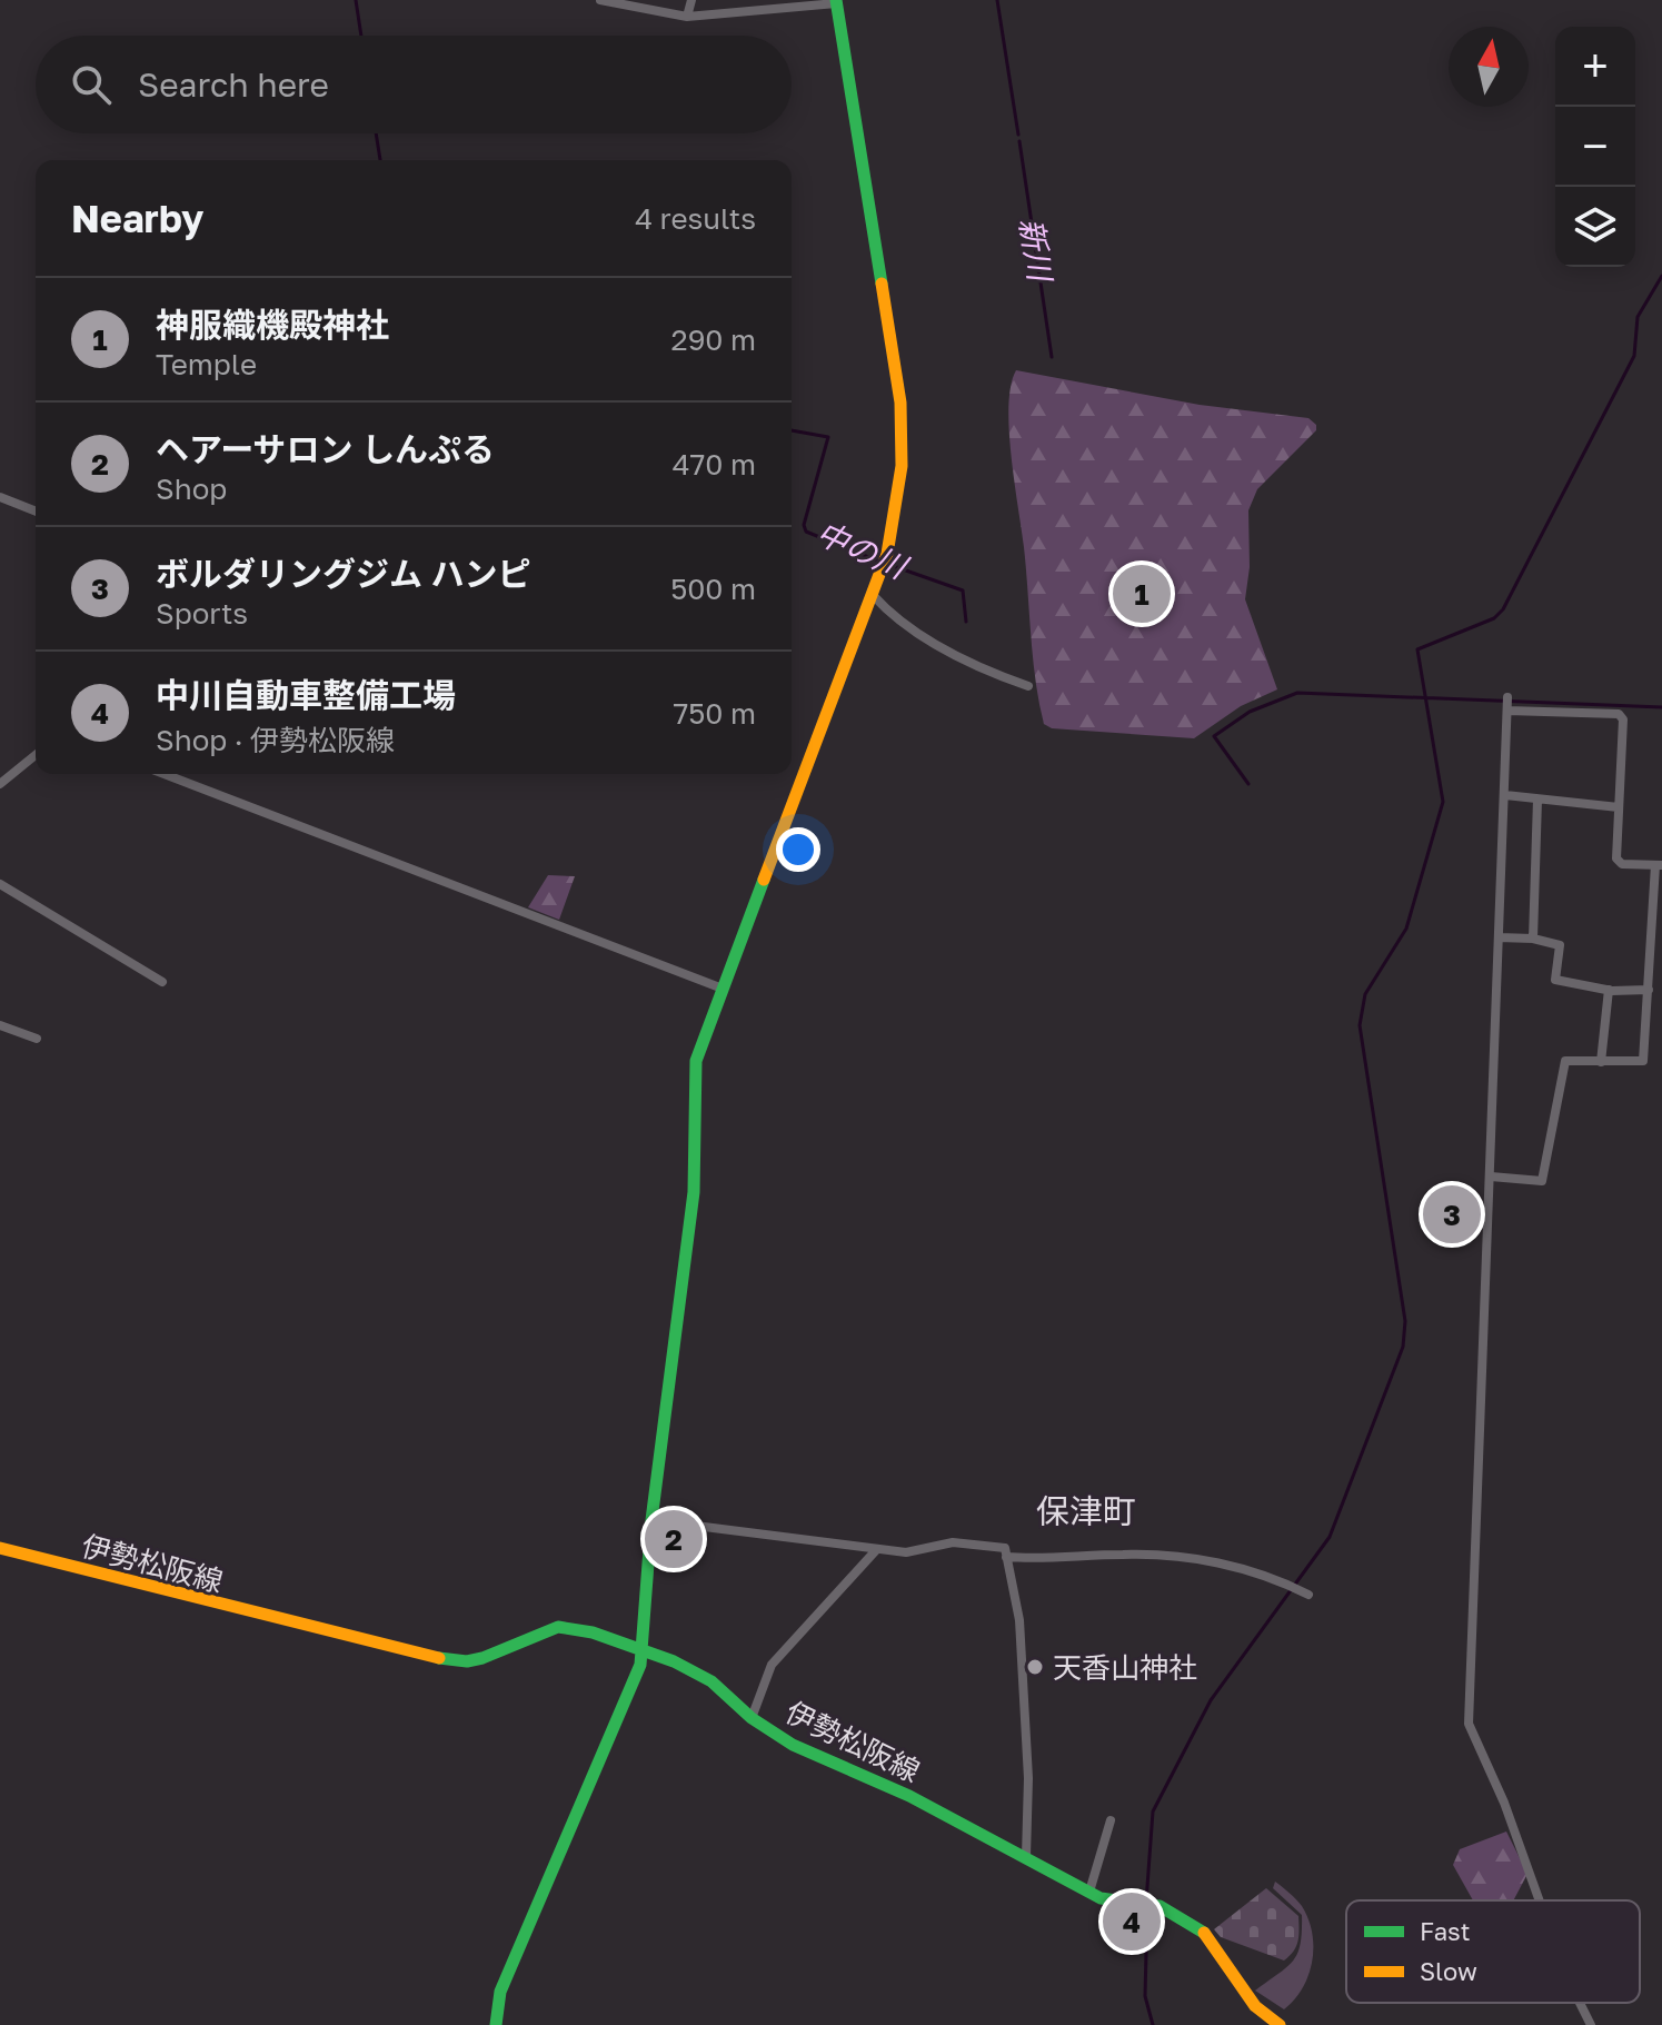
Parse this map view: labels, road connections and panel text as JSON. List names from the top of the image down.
{
  "streets": {
    "street": ["伊勢松阪線"]
  },
  "districts": ["保津町"],
  "water": ["新川", "中の川"],
  "places": ["天香山神社"],
  "legend": ["Fast", "Slow"],
  "north": "top",
  "page": {
    "map_buttons": ["+", "−"],
    "search": "Search here",
    "heading": ["Nearby", "4 results"],
    "list": [
      {
        "mark": "1",
        "name": "神服織機殿神社",
        "note": "Temple",
        "value": "290 m"
      },
      {
        "mark": "2",
        "name": "ヘアーサロン しんぷる",
        "note": "Shop",
        "value": "470 m"
      },
      {
        "mark": "3",
        "name": "ボルダリングジム ハンピ",
        "note": "Sports",
        "value": "500 m"
      },
      {
        "mark": "4",
        "name": "中川自動車整備工場",
        "note": "Shop · 伊勢松阪線",
        "value": "750 m"
      }
    ],
    "pins": [
      "1",
      "3",
      "2",
      "4"
    ]
  }
}
